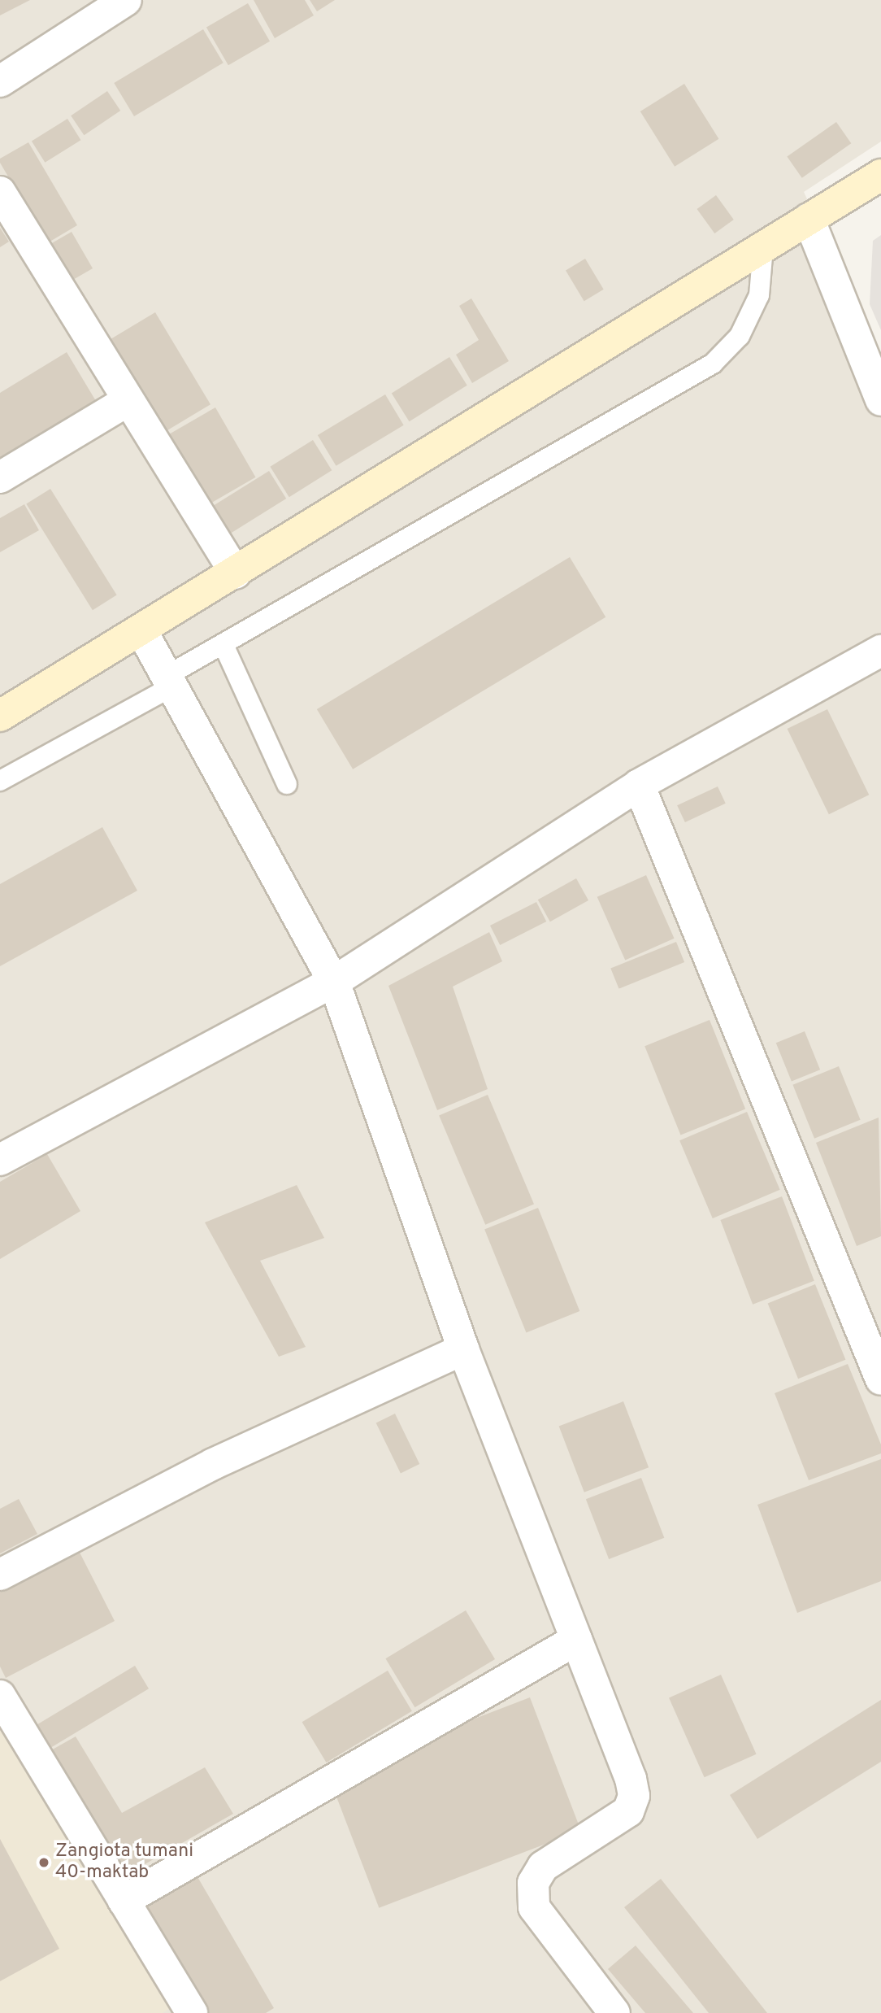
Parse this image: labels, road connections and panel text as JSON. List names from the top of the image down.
{
  "places": ["Zangiota tumani 40-maktab"]
}
